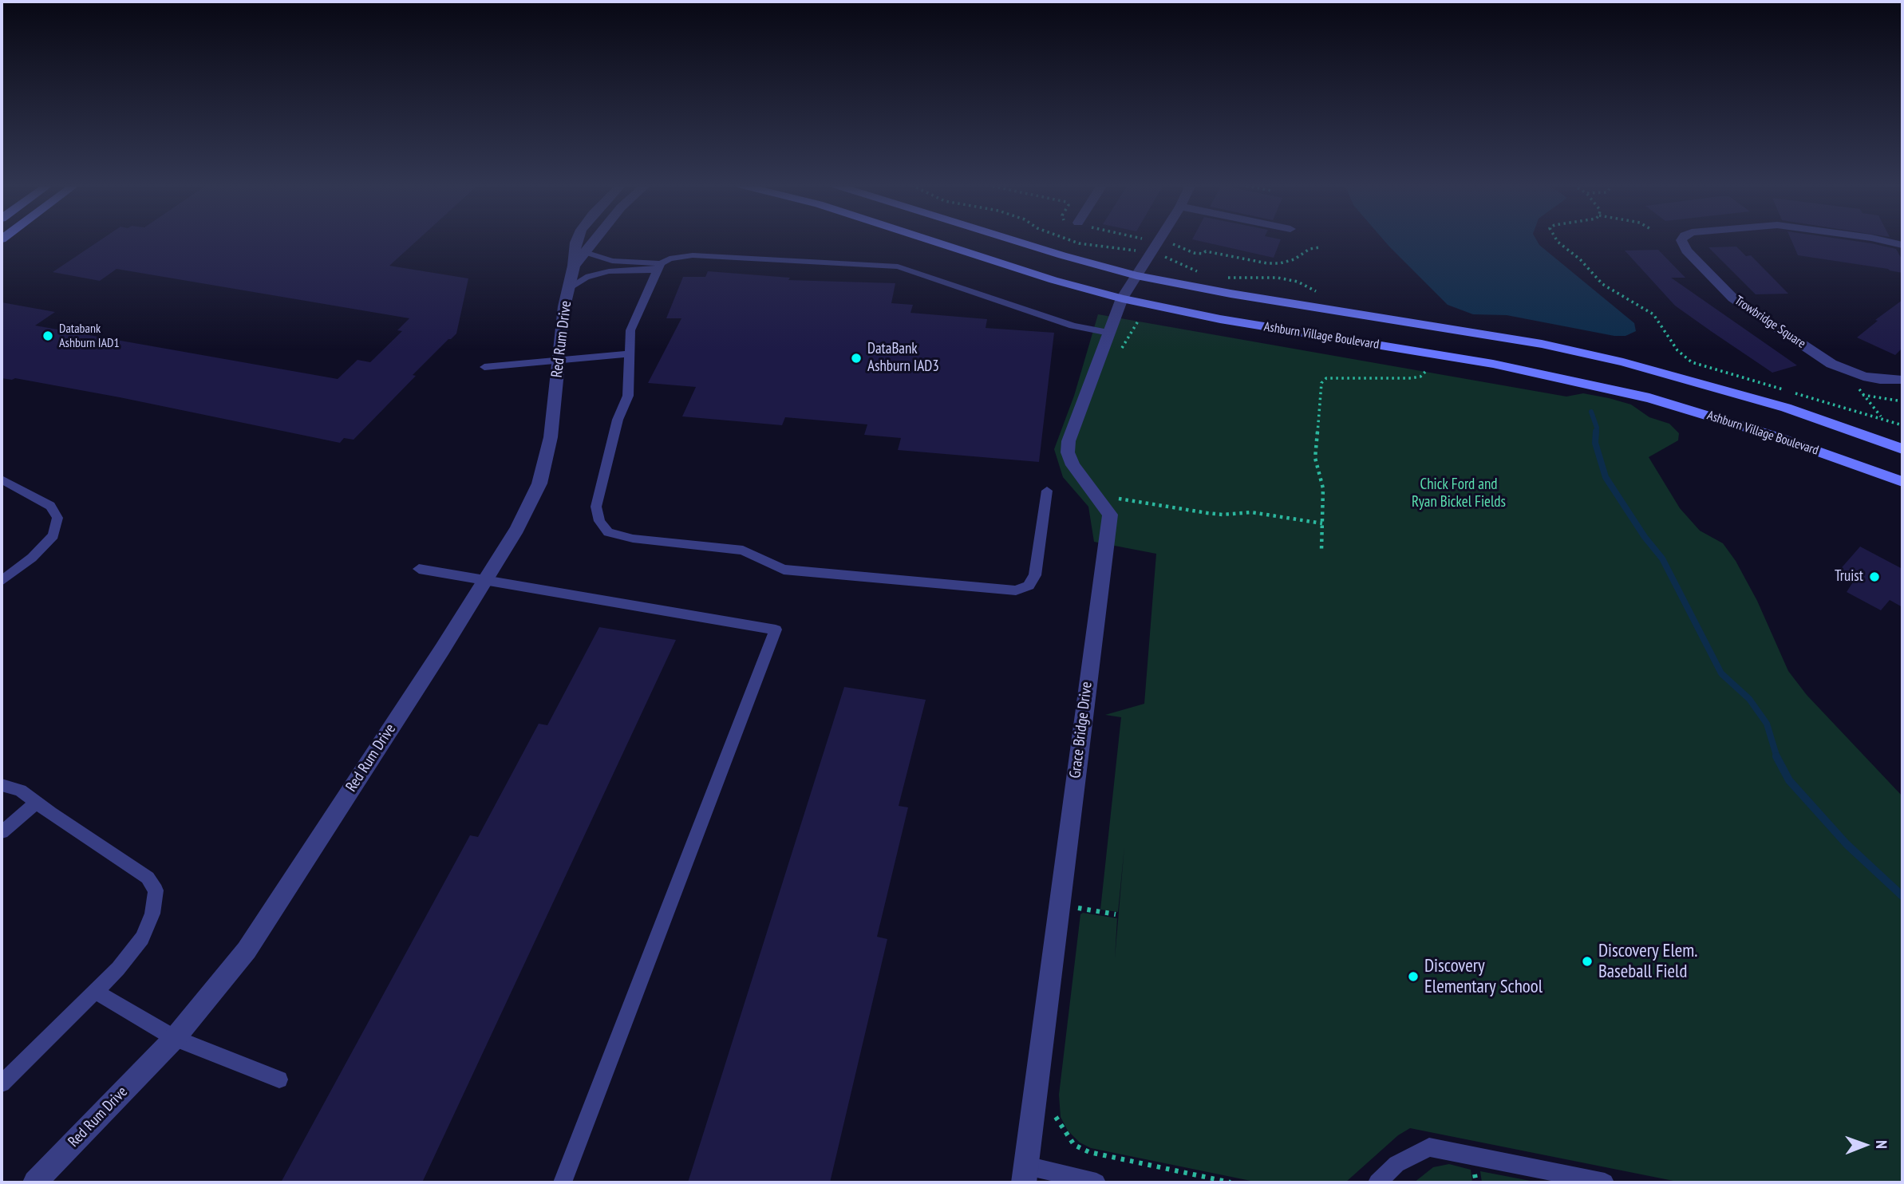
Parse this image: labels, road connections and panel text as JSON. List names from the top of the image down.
{
  "streets": {
    "main road": ["Ashburn Village Boulevard"],
    "street": ["Trowbridge Square", "Red Rum Drive", "Grace Bridge Drive"]
  },
  "crossings": [
    ["Ashburn Village Boulevard", "Grace Bridge Drive"]
  ],
  "parks": ["Chick Ford and Ryan Bickel Fields"],
  "places": [
    "Databank Ashburn IAD1",
    "DataBank Ashburn IAD3",
    "Truist",
    "Discovery Elem. Baseball Field",
    "Discovery Elementary School"
  ],
  "north": "right"
}
